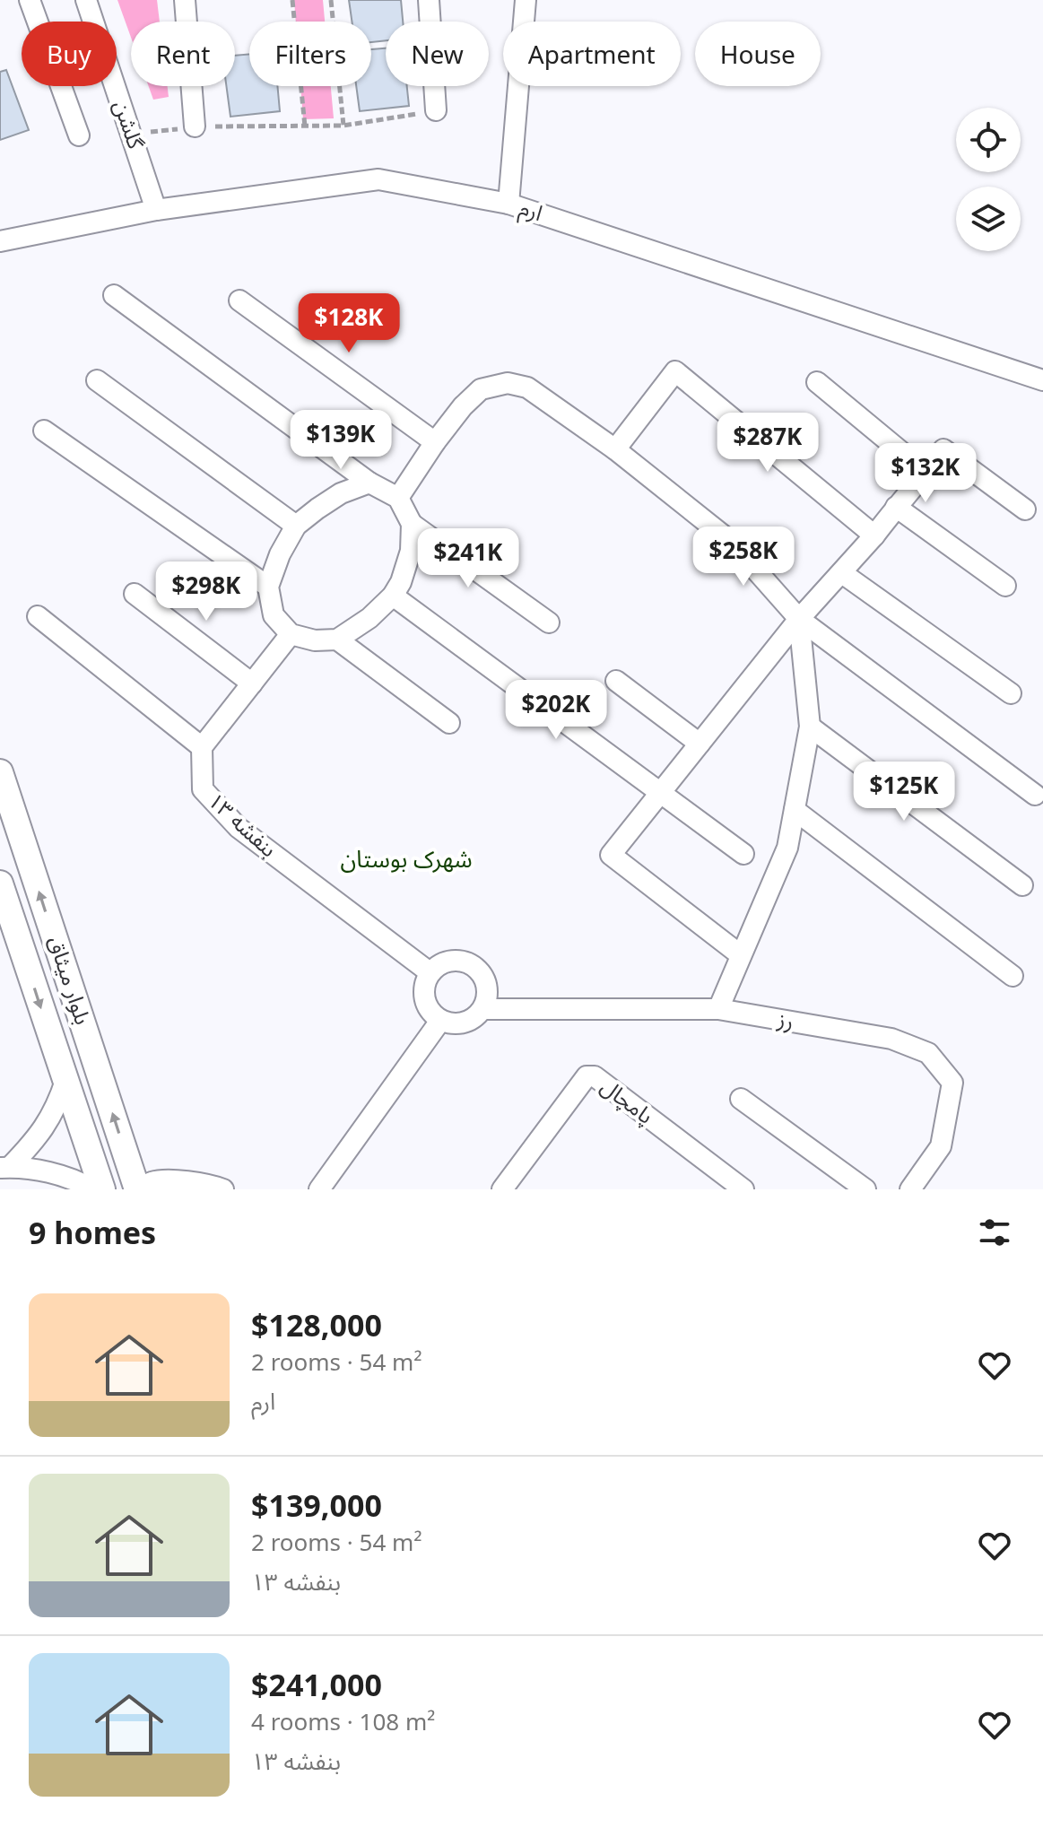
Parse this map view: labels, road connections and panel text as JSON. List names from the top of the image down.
{
  "streets": {
    "street": [
      "گلشن",
      "ارم",
      "بنفشه ۱۳",
      "بلوار میثاق",
      "رز",
      "پامچال"
    ]
  },
  "crossings": [
    ["گلشن", "ارم"],
    ["بنفشه ۱۳", "رز"]
  ],
  "districts": ["شهرک بوستان"],
  "page": {
    "chip": [
      "Buy",
      "Rent",
      "Filters",
      "New",
      "Apartment",
      "House"
    ],
    "price": [
      "$128K",
      "$139K",
      "$287K",
      "$132K",
      "$258K",
      "$241K",
      "$298K",
      "$202K",
      "$125K"
    ],
    "heading": "9 homes",
    "list": [
      {
        "name": "$128,000",
        "note": "2 rooms · 54 m² · ارم"
      },
      {
        "name": "$139,000",
        "note": "2 rooms · 54 m² · بنفشه ۱۳"
      },
      {
        "name": "$241,000",
        "note": "4 rooms · 108 m² · بنفشه ۱۳"
      }
    ]
  }
}
